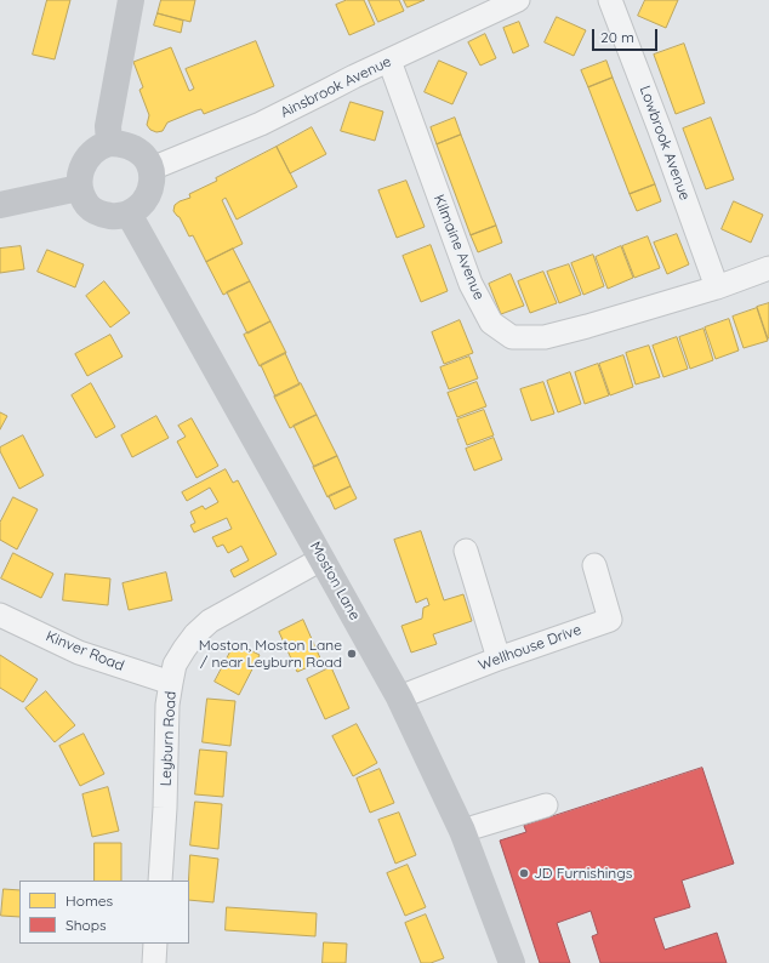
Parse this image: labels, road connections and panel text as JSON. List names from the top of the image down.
{
  "streets": {
    "street": [
      "Ainsbrook Avenue",
      "Lowbrook Avenue",
      "Kilmaine Avenue",
      "Moston Lane",
      "Wellhouse Drive",
      "Kinver Road",
      "Leyburn Road"
    ]
  },
  "crossings": [
    ["Ainsbrook Avenue", "Kilmaine Avenue"],
    ["Ainsbrook Avenue", "Moston Lane"],
    ["Lowbrook Avenue", "Kilmaine Avenue"],
    ["Moston Lane", "Wellhouse Drive"],
    ["Moston Lane", "Leyburn Road"],
    ["Kinver Road", "Leyburn Road"]
  ],
  "places": ["Moston, Moston Lane / near Leyburn Road", "JD Furnishings"],
  "legend": ["Homes", "Shops"],
  "scale_bar": "20 m"
}
